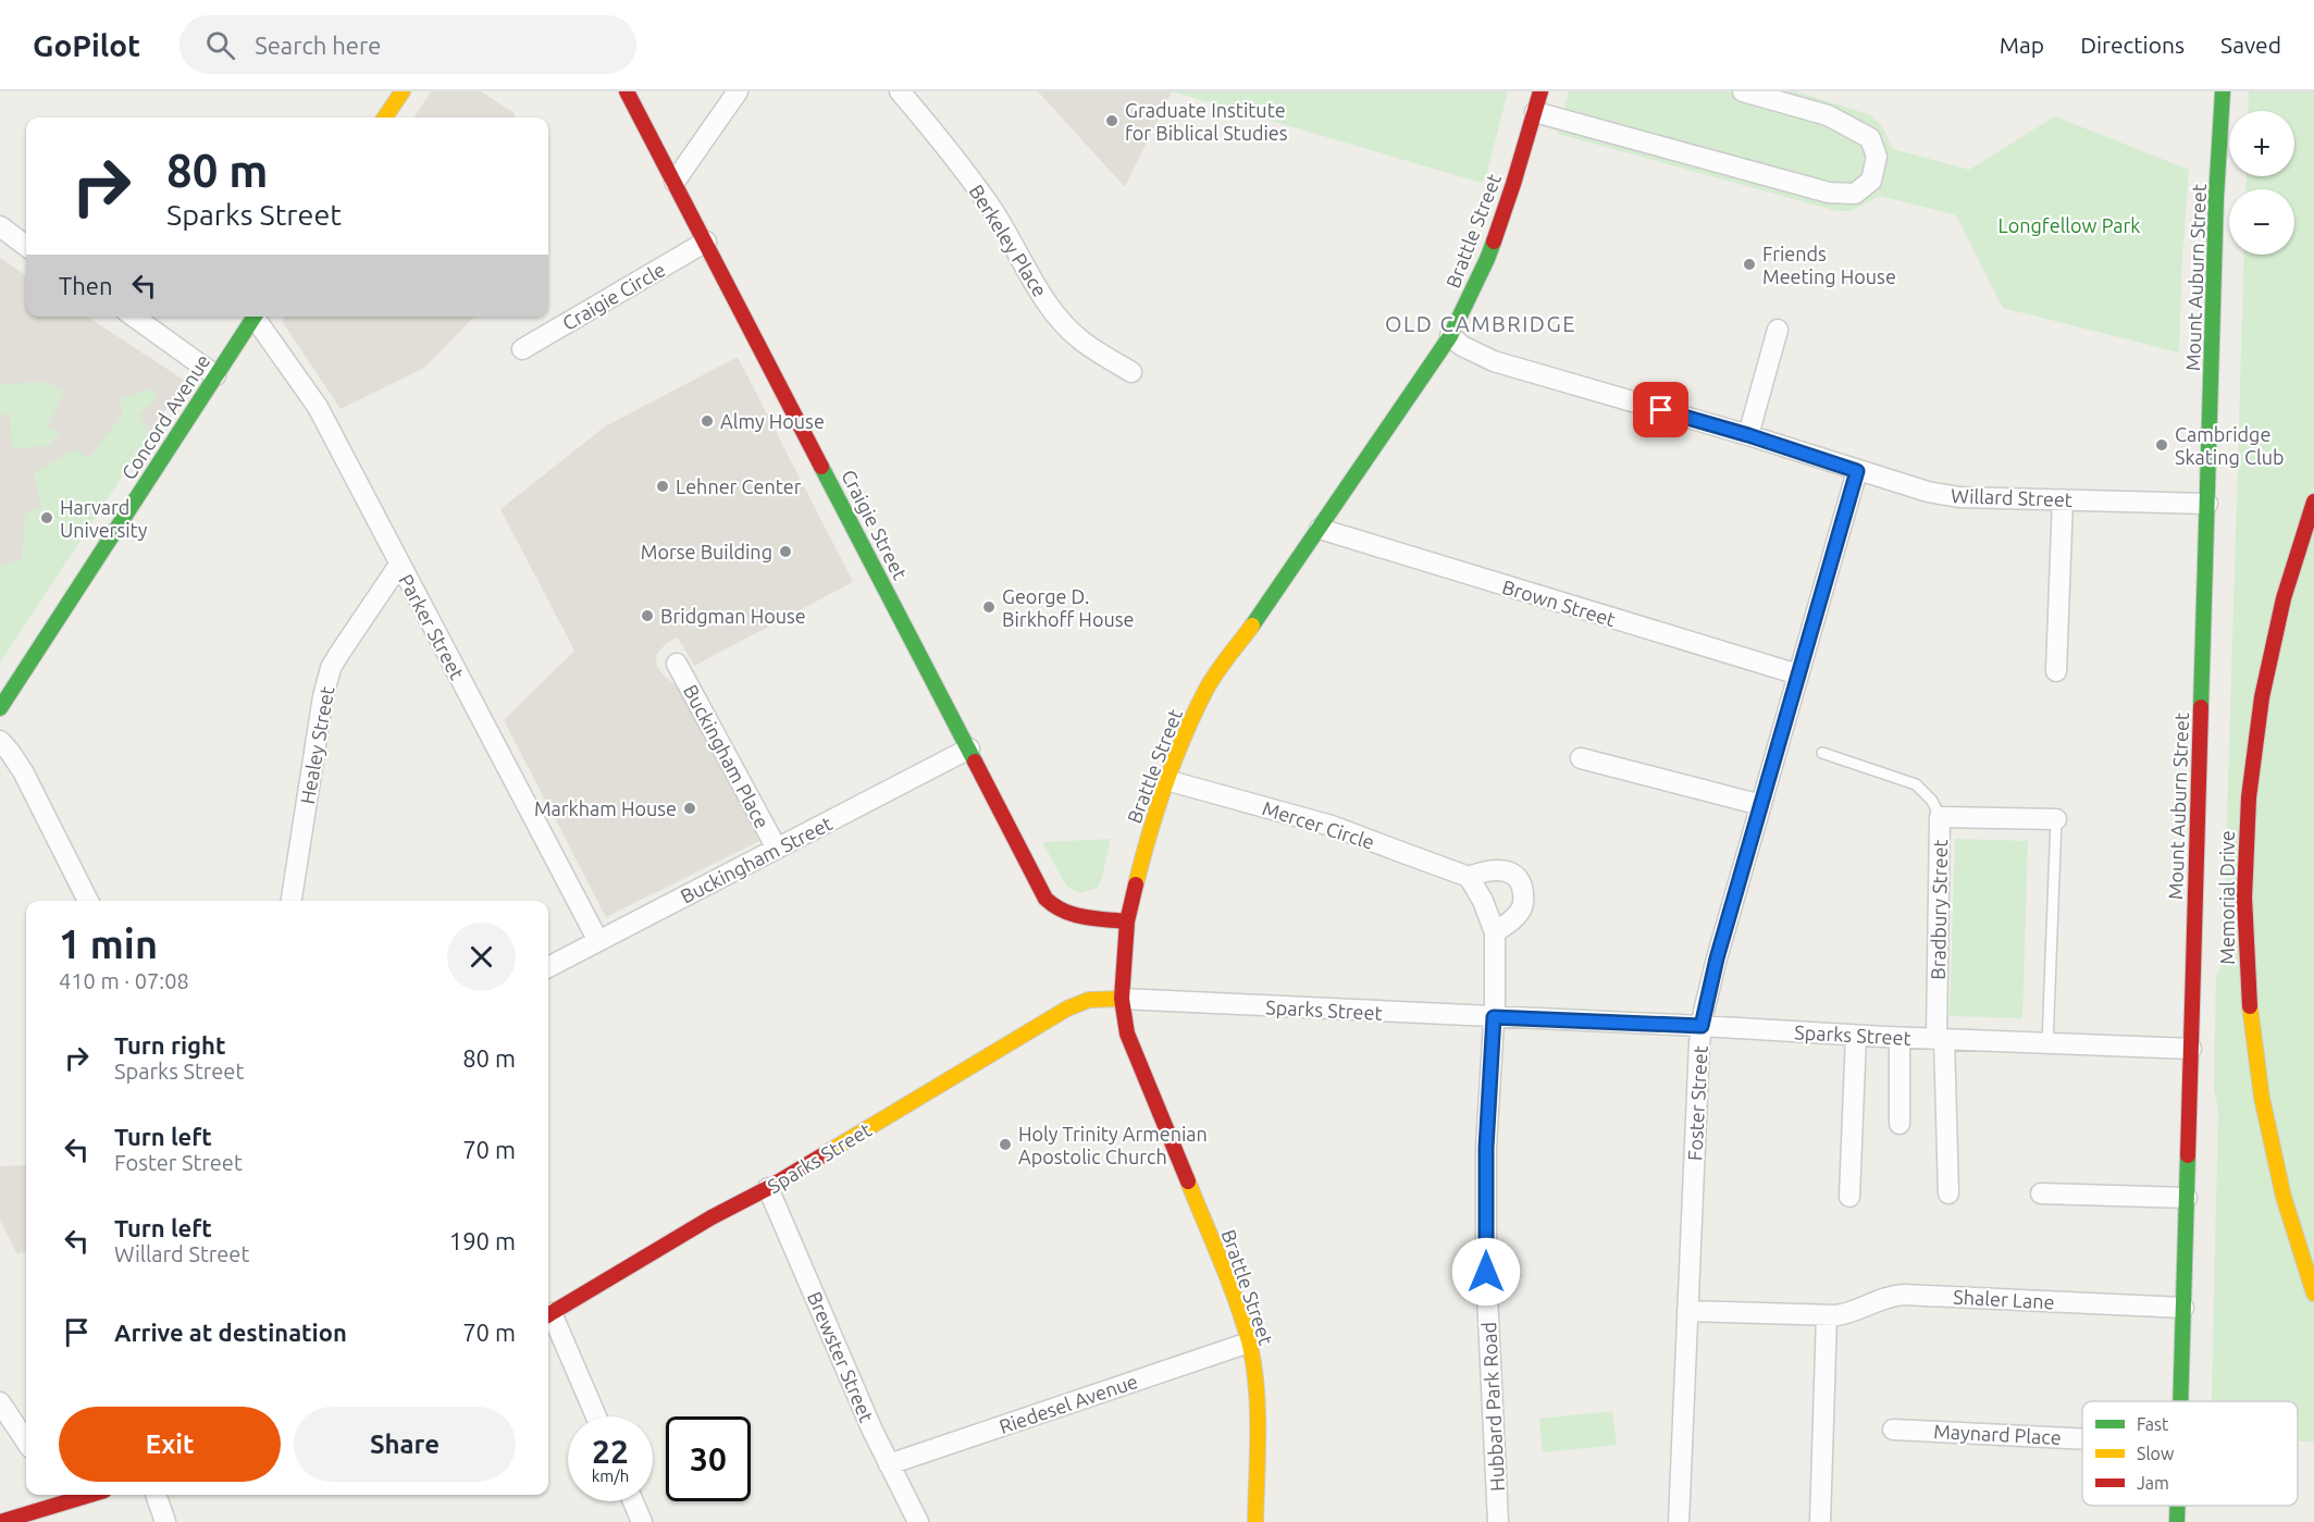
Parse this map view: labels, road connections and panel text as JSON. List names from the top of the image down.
{
  "streets": {
    "main road": [
      "Brattle Street",
      "Mount Auburn Street",
      "Concord Avenue",
      "Craigie Street",
      "Memorial Drive",
      "Sparks Street"
    ],
    "street": [
      "Berkeley Place",
      "Craigie Circle",
      "Willard Street",
      "Brown Street",
      "Parker Street",
      "Healey Street",
      "Buckingham Place",
      "Mercer Circle",
      "Buckingham Street",
      "Bradbury Street",
      "Foster Street",
      "Shaler Lane",
      "Brewster Street",
      "Riedesel Avenue",
      "Hubbard Park Road",
      "Maynard Place"
    ]
  },
  "crossings": [
    ["Brattle Street", "Willard Street"],
    ["Brattle Street", "Craigie Street"],
    ["Brattle Street", "Brown Street"],
    ["Brattle Street", "Mercer Circle"],
    ["Brattle Street", "Sparks Street"],
    ["Brattle Street", "Riedesel Avenue"],
    ["Mount Auburn Street", "Willard Street"],
    ["Mount Auburn Street", "Sparks Street"],
    ["Mount Auburn Street", "Shaler Lane"],
    ["Craigie Circle", "Craigie Street"],
    ["Willard Street", "Foster Street"],
    ["Craigie Street", "Buckingham Street"],
    ["Brown Street", "Foster Street"],
    ["Parker Street", "Healey Street"],
    ["Parker Street", "Buckingham Street"],
    ["Buckingham Place", "Buckingham Street"],
    ["Bradbury Street", "Sparks Street"],
    ["Sparks Street", "Foster Street"],
    ["Sparks Street", "Brewster Street"],
    ["Sparks Street", "Hubbard Park Road"],
    ["Foster Street", "Shaler Lane"],
    ["Brewster Street", "Riedesel Avenue"]
  ],
  "districts": ["OLD CAMBRIDGE"],
  "parks": ["Longfellow Park"],
  "places": [
    "Graduate Institute for Biblical Studies",
    "Friends Meeting House",
    "Almy House",
    "Cambridge Skating Club",
    "Lehner Center",
    "Harvard University",
    "Morse Building",
    "George D. Birkhoff House",
    "Bridgman House",
    "Markham House",
    "Holy Trinity Armenian Apostolic Church"
  ],
  "legend": ["Fast", "Slow", "Jam"],
  "page": {
    "header": "GoPilot",
    "search": "Search here",
    "nav": ["Map", "Directions", "Saved"],
    "map_buttons": ["+", "−"],
    "turn": ["80 m", "Sparks Street"],
    "then": "Then",
    "heading": ["1 min", "410 m · 07:08"],
    "list": [
      {
        "name": "Turn right",
        "note": "Sparks Street",
        "value": "80 m"
      },
      {
        "name": "Turn left",
        "note": "Foster Street",
        "value": "70 m"
      },
      {
        "name": "Turn left",
        "note": "Willard Street",
        "value": "190 m"
      },
      {
        "name": "Arrive at destination",
        "value": "70 m"
      }
    ],
    "buttons": ["Exit", "Share"],
    "speed": "22 km/h",
    "limit": "30"
  }
}
